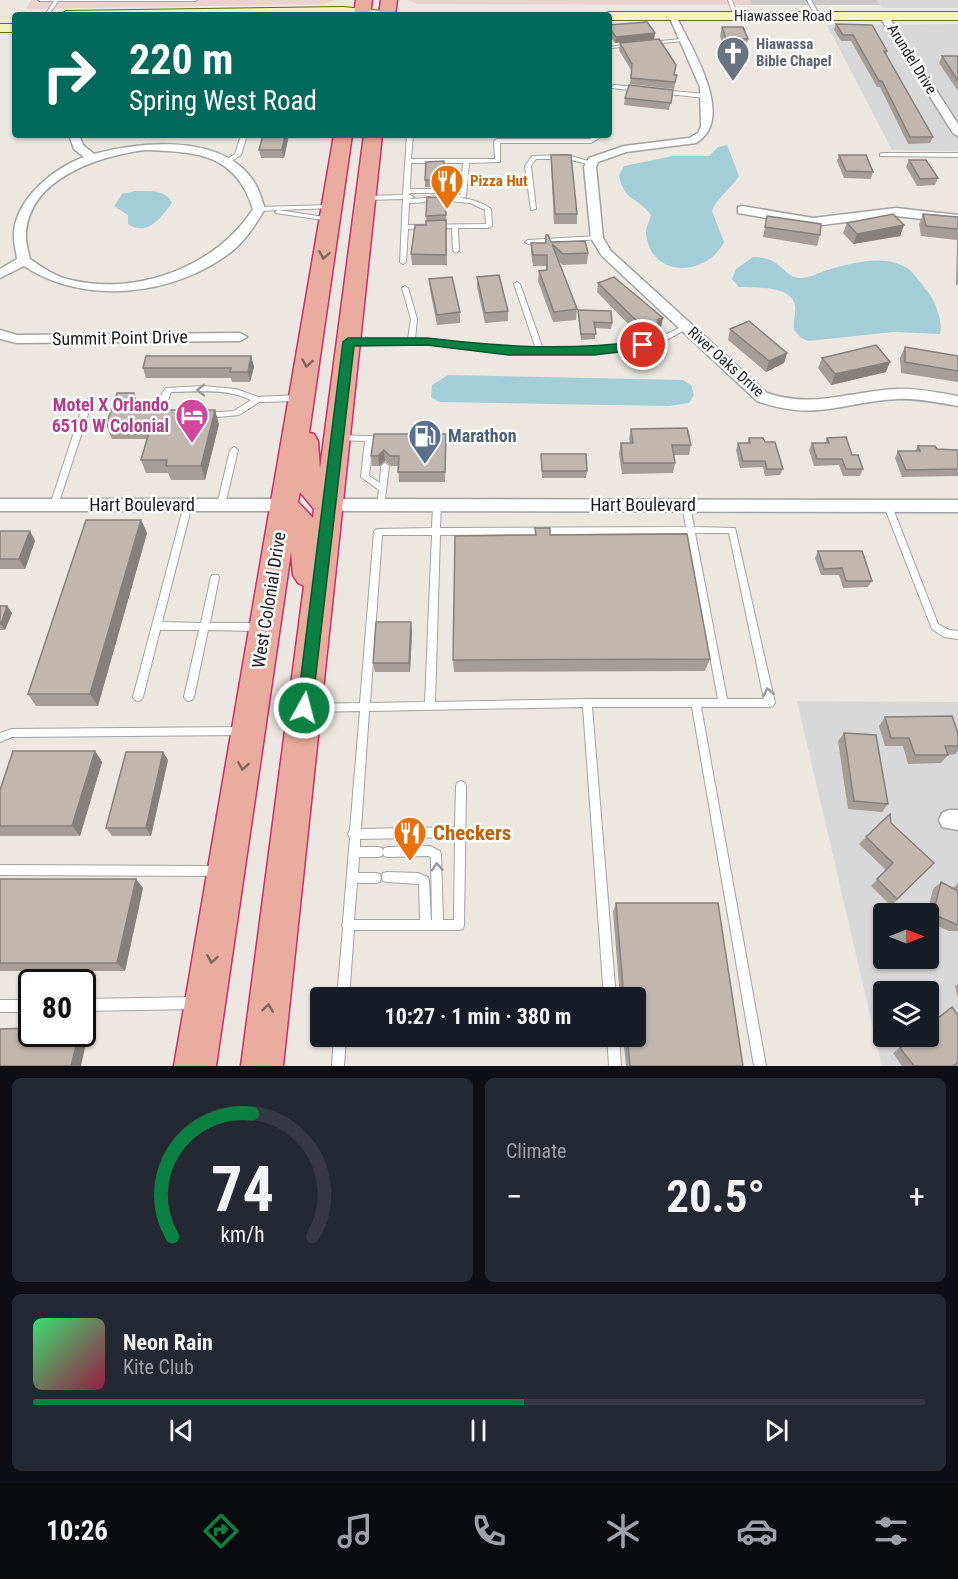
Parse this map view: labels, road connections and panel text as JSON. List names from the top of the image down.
{
  "streets": {
    "highway": ["West Colonial Drive"],
    "main road": ["Hiawassee Road"],
    "street": [
      "Arundel Drive",
      "Summit Point Drive",
      "River Oaks Drive",
      "Hart Boulevard"
    ]
  },
  "crossings": [
    ["Hiawassee Road", "Arundel Drive"],
    ["Hart Boulevard", "West Colonial Drive"]
  ],
  "places": {
    "church": ["Hiawassa Bible Chapel"],
    "restaurant": ["Pizza Hut", "Checkers"],
    "hotel": ["Motel X Orlando 6510 W Colonial"],
    "fuel station": ["Marathon"]
  },
  "north": "right",
  "page": {
    "turn": ["220 m", "Spring West Road"],
    "limit": "80",
    "trip": "10:27 · 1 min · 380 m",
    "tile": "Climate",
    "heat": ["−", "20.5°", "+"],
    "song": ["Neon Rain", "Kite Club"],
    "tabs": "10:26",
    "gauge": ["74", "km/h"]
  }
}
